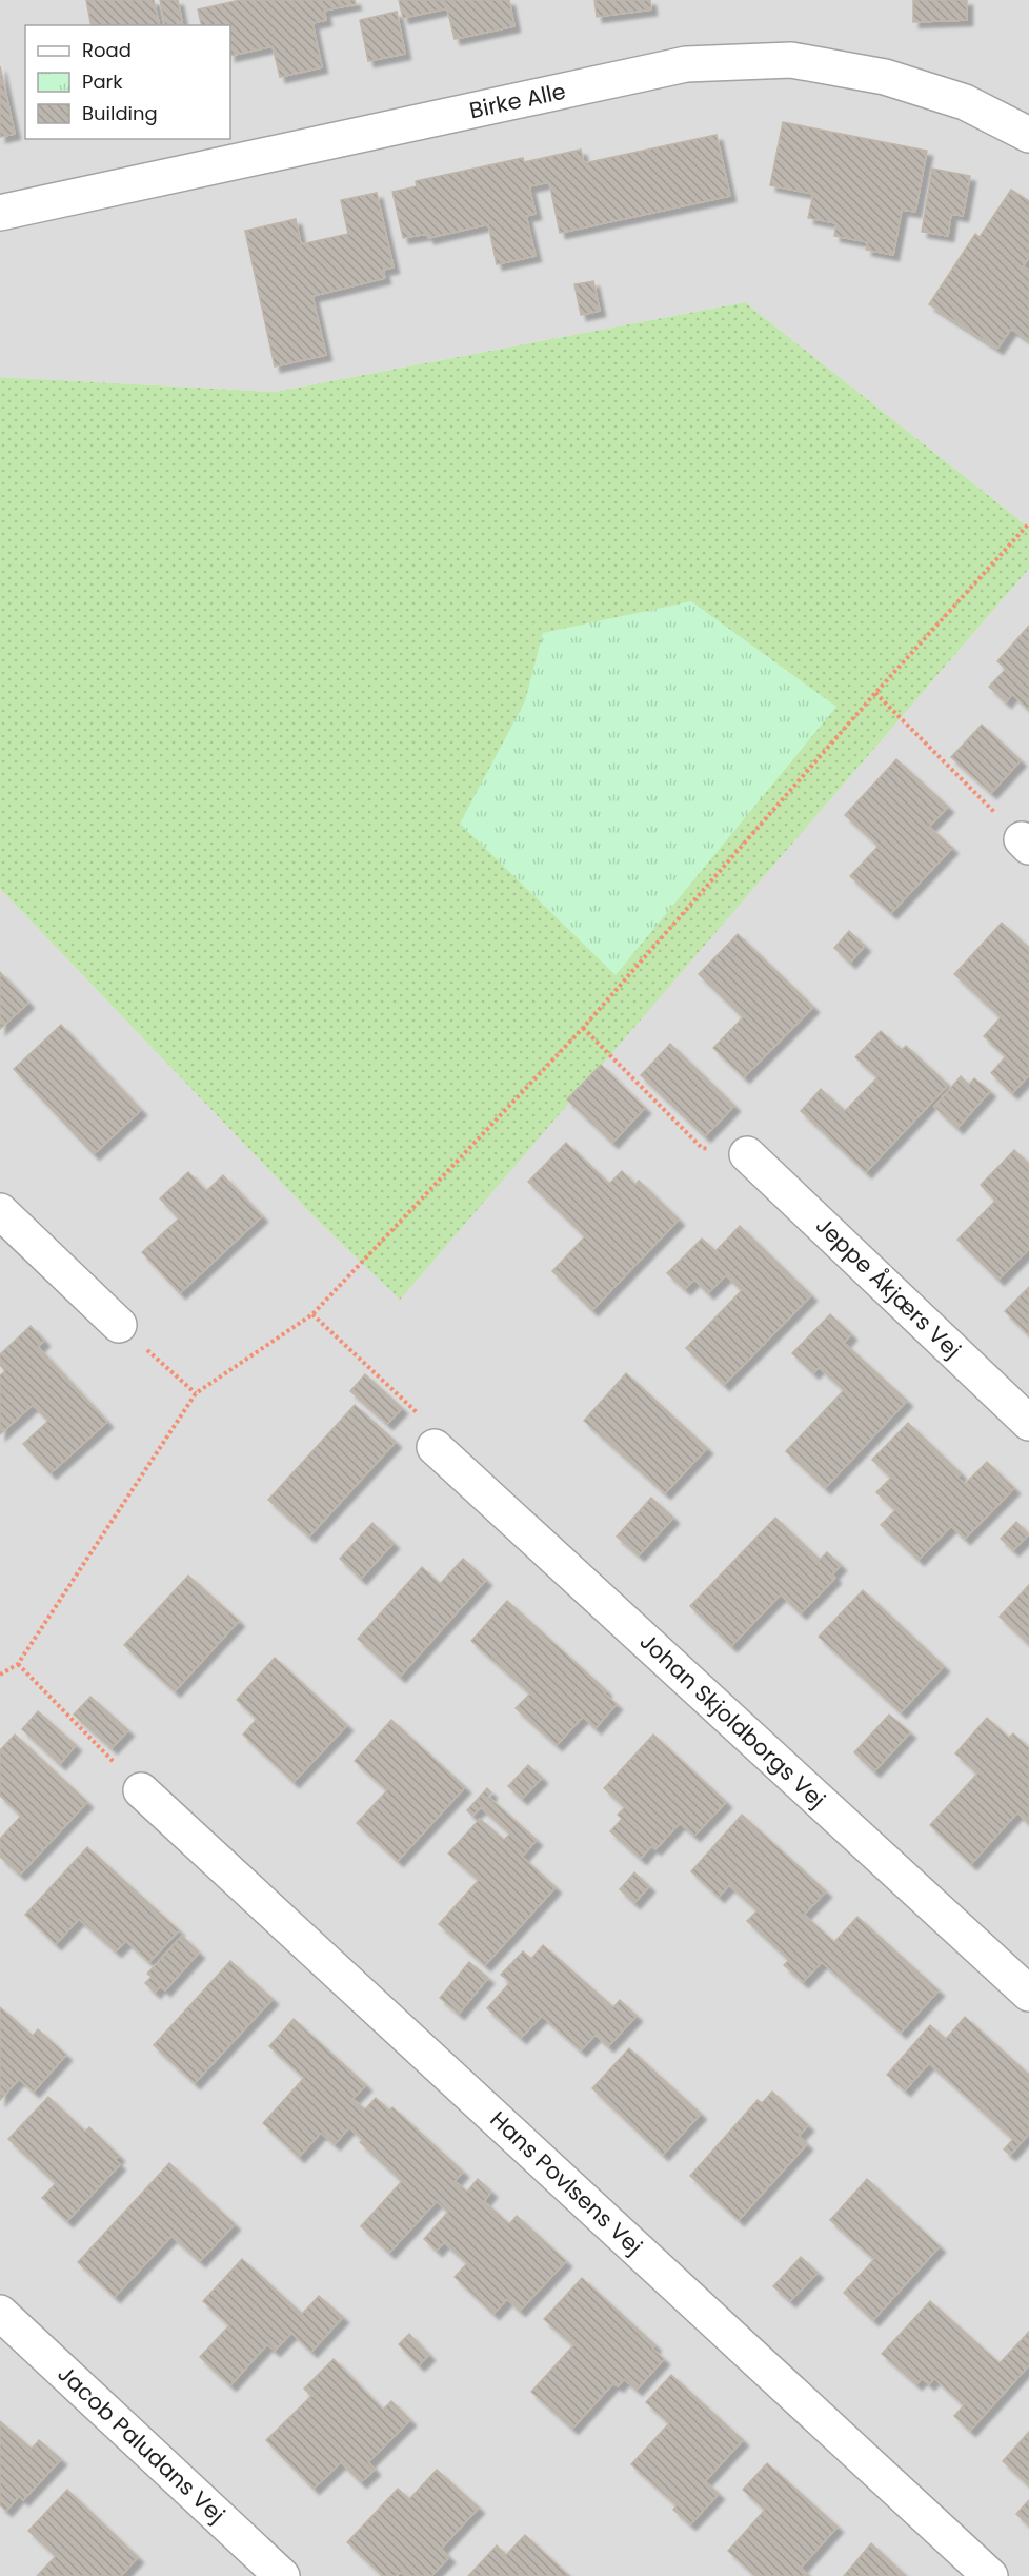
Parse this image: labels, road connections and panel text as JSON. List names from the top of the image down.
{
  "streets": {
    "street": [
      "Birke Alle",
      "Jeppe Åkjærs Vej",
      "Johan Skjoldborgs Vej",
      "Hans Povlsens Vej",
      "Jacob Paludans Vej"
    ]
  },
  "legend": ["Road", "Park", "Building"]
}
